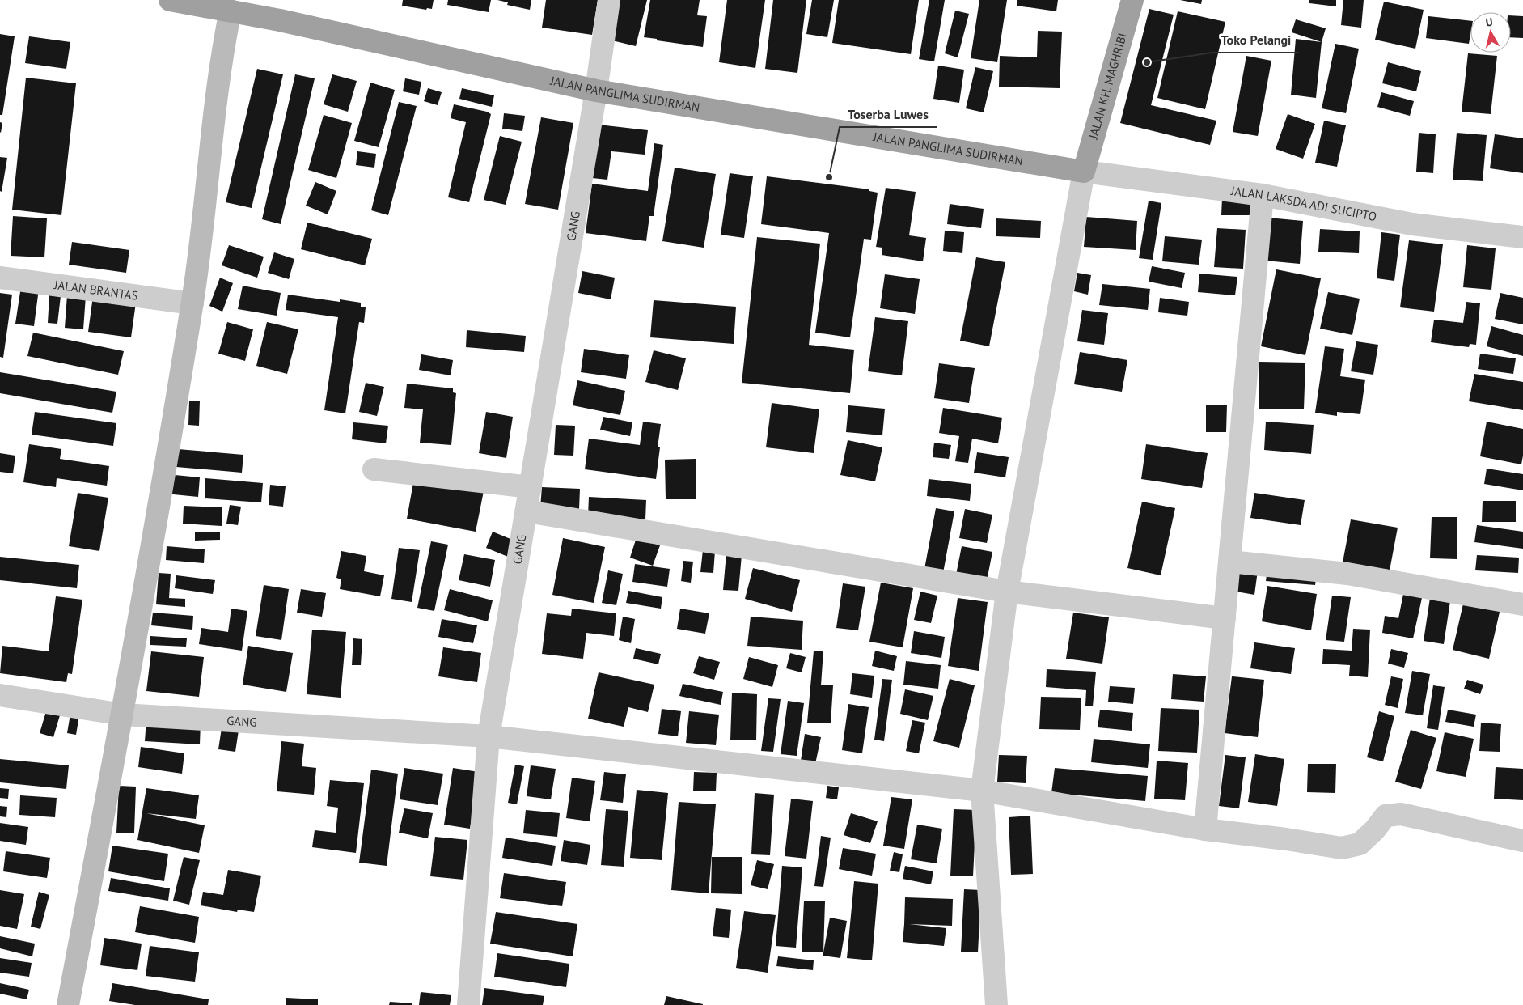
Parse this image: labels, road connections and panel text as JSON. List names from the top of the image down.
{
  "streets": {
    "highway": ["JALAN KH. MAGHRIBI", "JALAN PANGLIMA SUDIRMAN"],
    "street": ["JALAN LAKSDA ADI SUCIPTO", "GANG", "JALAN BRANTAS"]
  },
  "crossings": [
    ["JALAN KH. MAGHRIBI", "JALAN PANGLIMA SUDIRMAN"],
    ["JALAN KH. MAGHRIBI", "JALAN LAKSDA ADI SUCIPTO"],
    ["JALAN PANGLIMA SUDIRMAN", "JALAN LAKSDA ADI SUCIPTO"],
    ["JALAN PANGLIMA SUDIRMAN", "GANG"]
  ],
  "places": ["Toko Pelangi", "Toserba Luwes"],
  "north": "top"
}
